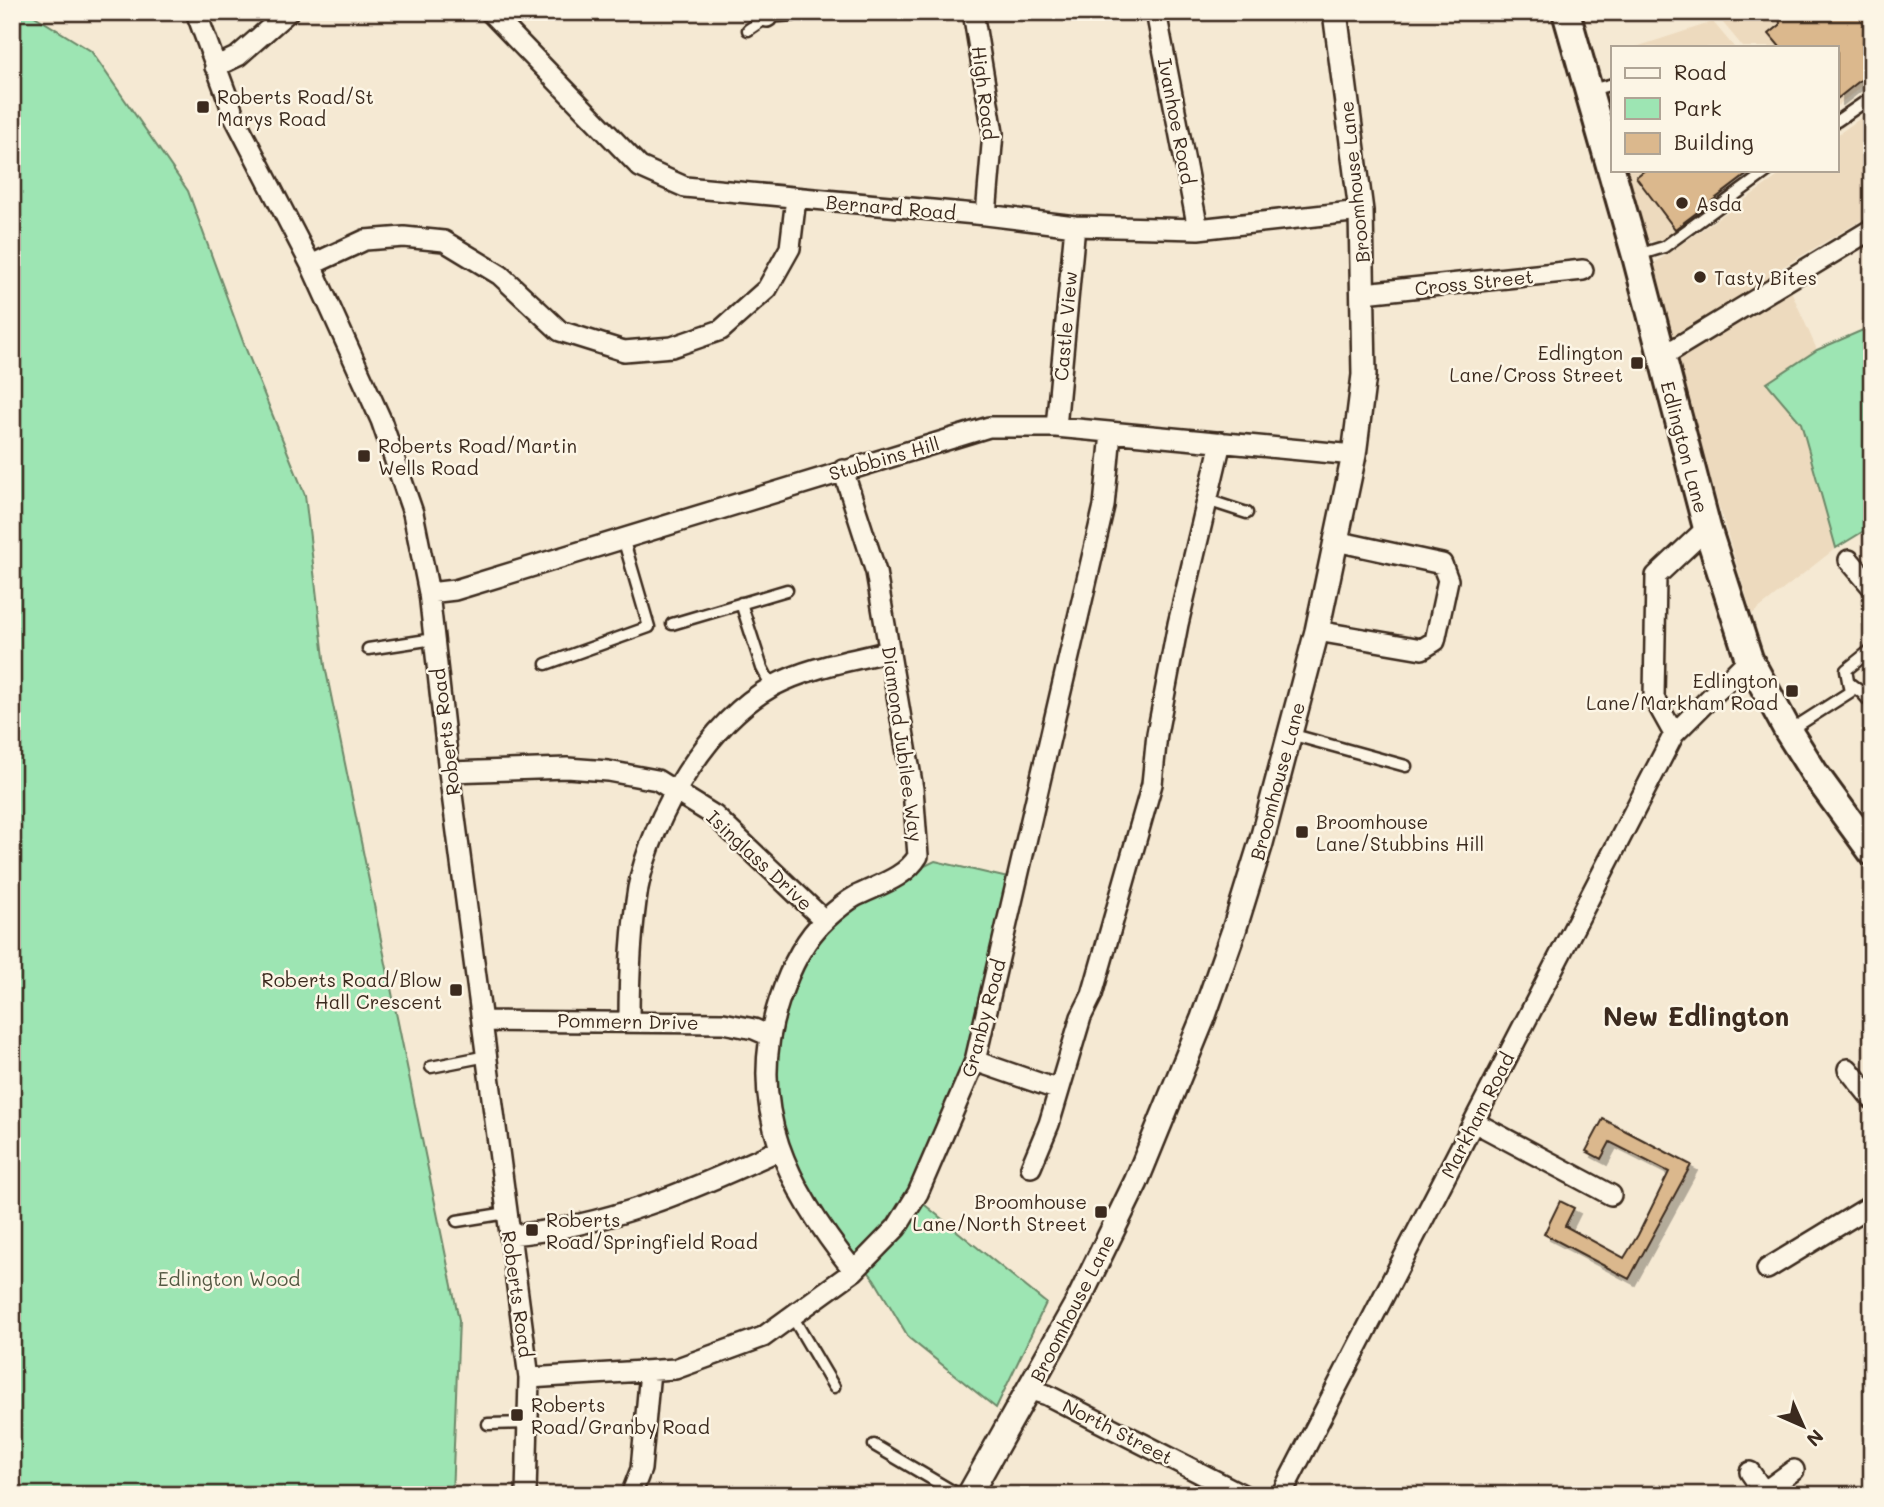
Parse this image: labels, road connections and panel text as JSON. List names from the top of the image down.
{
  "streets": {
    "main road": ["Edlington Lane"],
    "street": [
      "High Road",
      "Ivanhoe Road",
      "Broomhouse Lane",
      "Bernard Road",
      "Cross Street",
      "Castle View",
      "Stubbins Hill",
      "Roberts Road",
      "Diamond Jubilee Way",
      "Isinglass Drive",
      "Granby Road",
      "Pommern Drive",
      "Markham Road",
      "North Street"
    ]
  },
  "crossings": [
    ["High Road", "Bernard Road"],
    ["Ivanhoe Road", "Bernard Road"],
    ["Broomhouse Lane", "Bernard Road"],
    ["Broomhouse Lane", "Cross Street"],
    ["Broomhouse Lane", "Stubbins Hill"],
    ["Broomhouse Lane", "North Street"],
    ["Bernard Road", "Castle View"],
    ["Castle View", "Stubbins Hill"],
    ["Edlington Lane", "Markham Road"],
    ["Stubbins Hill", "Roberts Road"],
    ["Stubbins Hill", "Diamond Jubilee Way"],
    ["Stubbins Hill", "Granby Road"],
    ["Roberts Road", "Isinglass Drive"],
    ["Roberts Road", "Granby Road"],
    ["Roberts Road", "Pommern Drive"],
    ["Diamond Jubilee Way", "Isinglass Drive"],
    ["Diamond Jubilee Way", "Granby Road"],
    ["Diamond Jubilee Way", "Pommern Drive"]
  ],
  "districts": ["New Edlington"],
  "parks": ["Edlington Wood"],
  "places": {
    "transit": [
      "Roberts Road/St Marys Road",
      "Edlington Lane/Cross Street",
      "Roberts Road/Martin Wells Road",
      "Edlington Lane/Markham Road",
      "Broomhouse Lane/Stubbins Hill",
      "Roberts Road/Blow Hall Crescent",
      "Broomhouse Lane/North Street",
      "Roberts Road/Springfield Road",
      "Roberts Road/Granby Road"
    ],
    "other": ["Asda", "Tasty Bites"]
  },
  "legend": ["Road", "Park", "Building"],
  "north": "bottom right"
}
